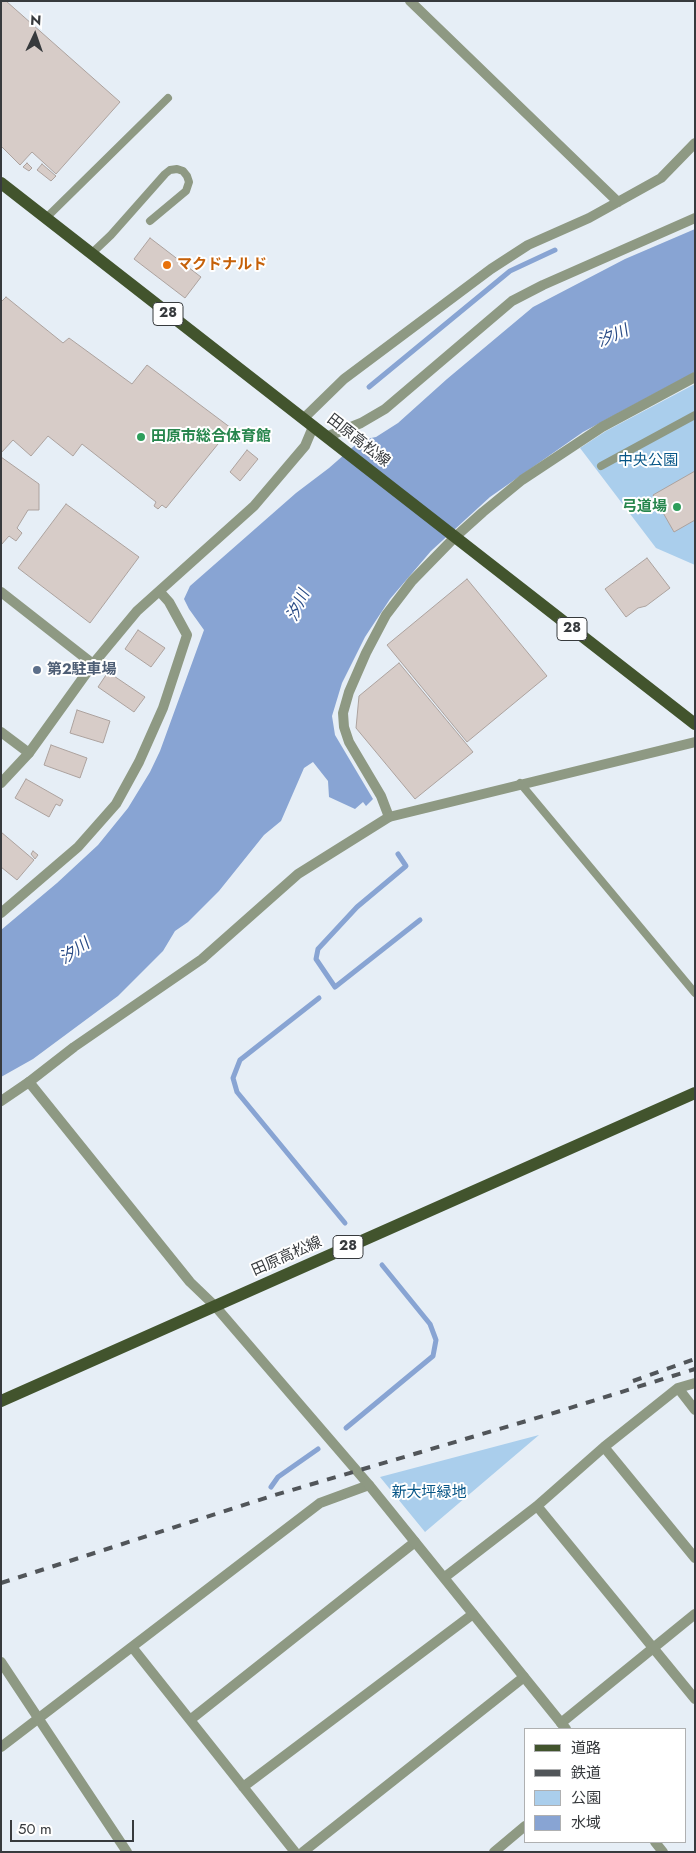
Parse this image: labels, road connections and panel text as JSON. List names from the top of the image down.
{
  "streets": {
    "main road": ["28", "田原高松線"]
  },
  "water": ["汐川"],
  "parks": ["中央公園", "新大坪緑地"],
  "places": [
    "マクドナルド",
    "田原市総合体育館",
    "弓道場",
    "第２駐車場"
  ],
  "legend": [
    "道路",
    "鉄道",
    "公園",
    "水域"
  ],
  "scale_bar": "50 m",
  "north": "top"
}
